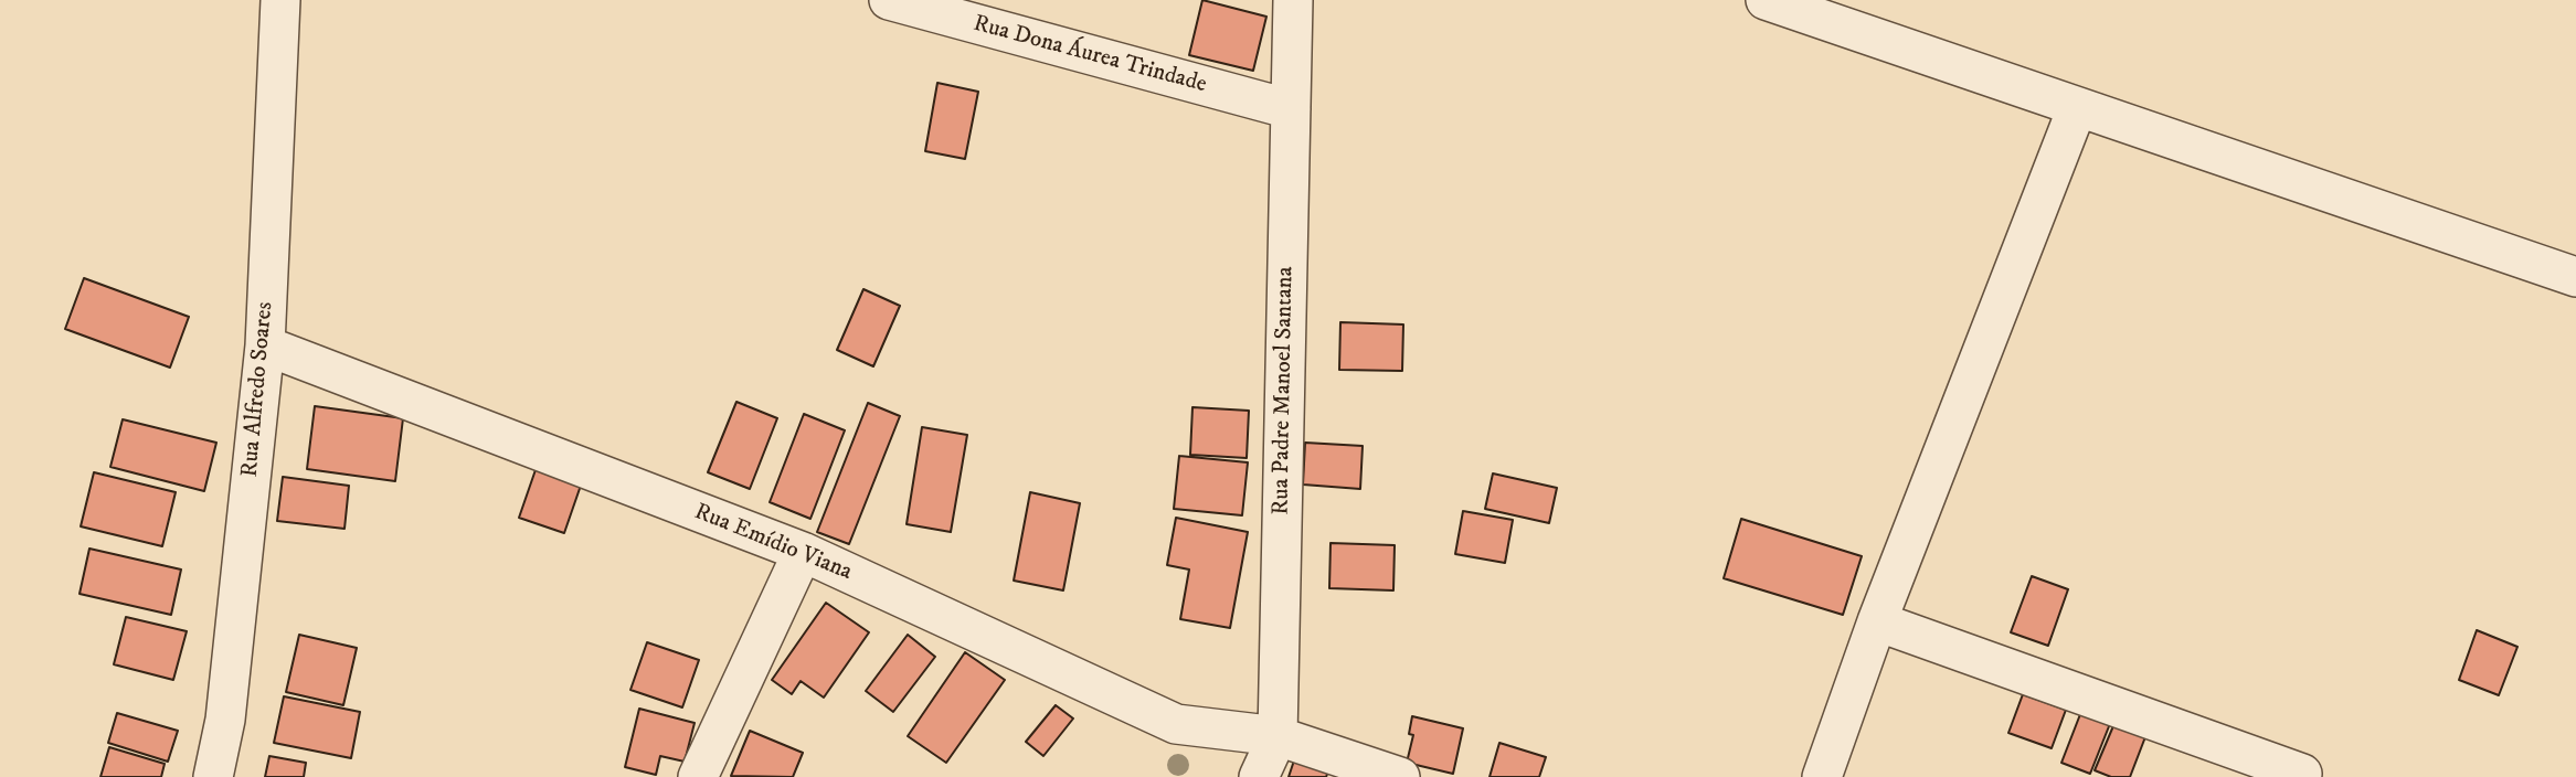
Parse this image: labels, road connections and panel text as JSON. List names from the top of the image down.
{
  "streets": {
    "street": [
      "Rua Dona Áurea Trindade",
      "Rua Alfredo Soares",
      "Rua Padre Manoel Santana",
      "Rua Emídio Viana"
    ]
  },
  "crossings": [
    ["Rua Dona Áurea Trindade", "Rua Padre Manoel Santana"],
    ["Rua Alfredo Soares", "Rua Emídio Viana"],
    ["Rua Padre Manoel Santana", "Rua Emídio Viana"]
  ]
}
